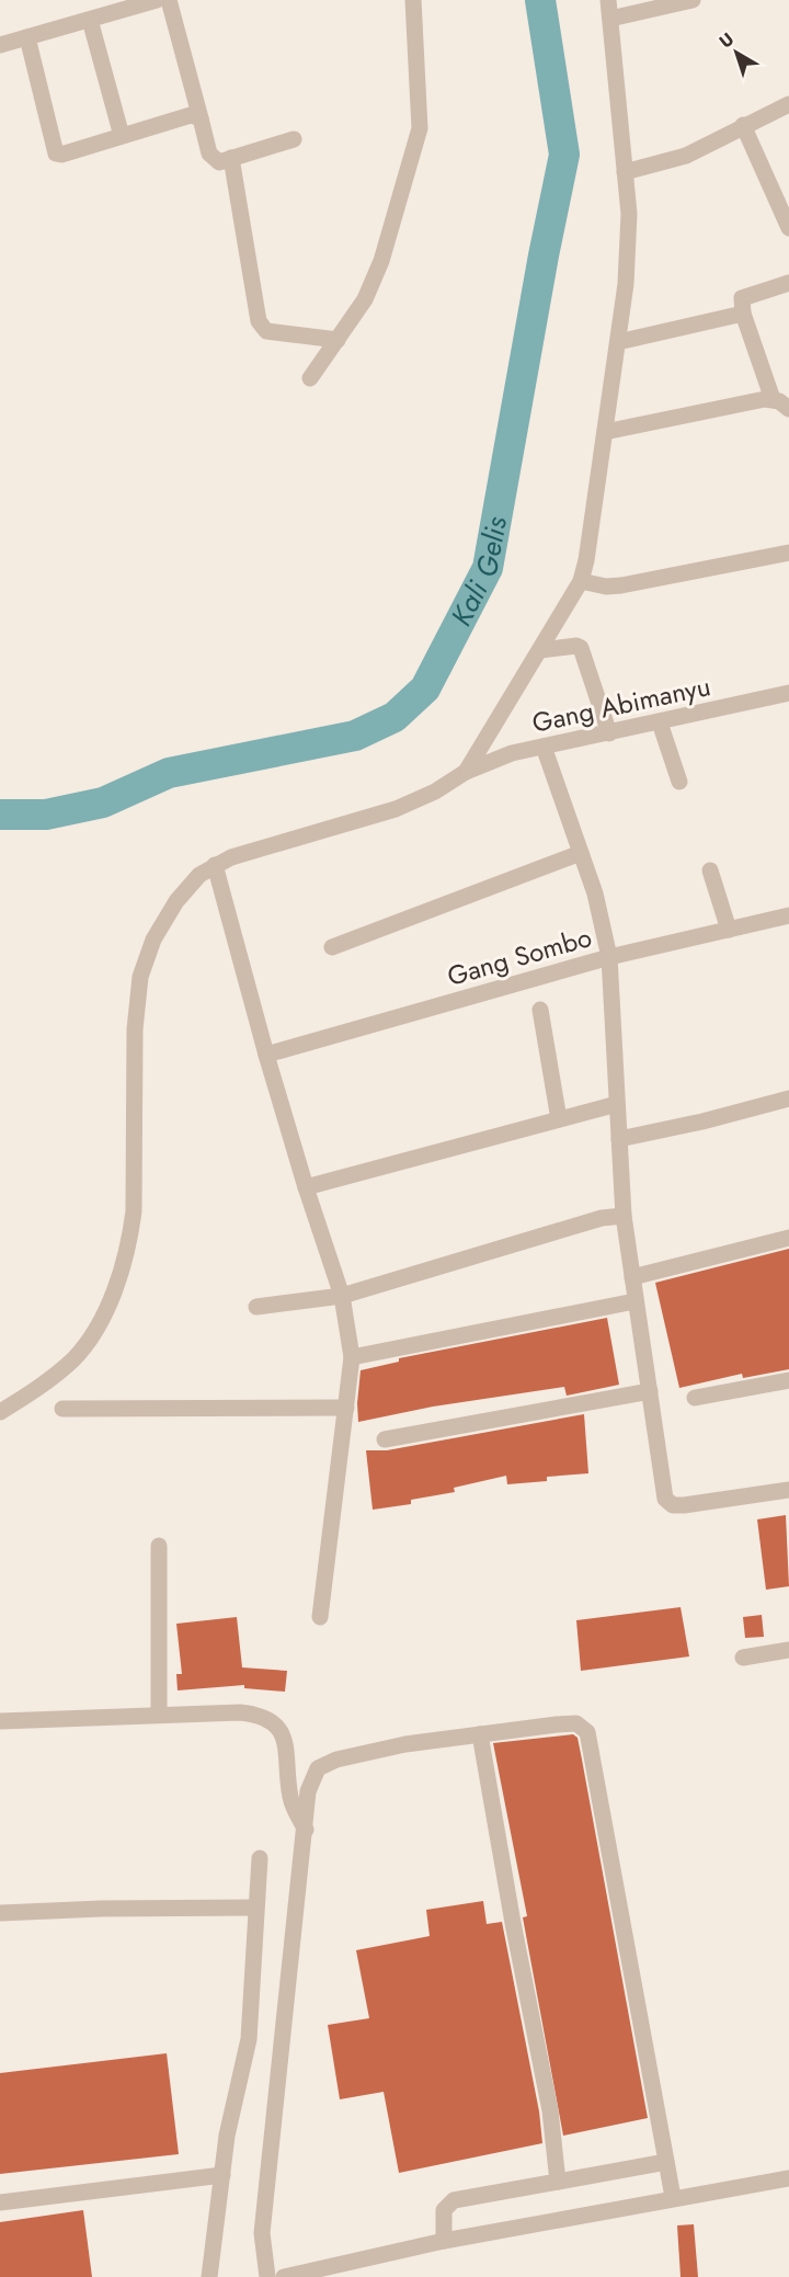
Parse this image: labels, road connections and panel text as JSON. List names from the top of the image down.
{
  "streets": {
    "street": ["Gang Abimanyu", "Gang Sombo"]
  },
  "water": ["Kali Gelis"],
  "north": "top left"
}
